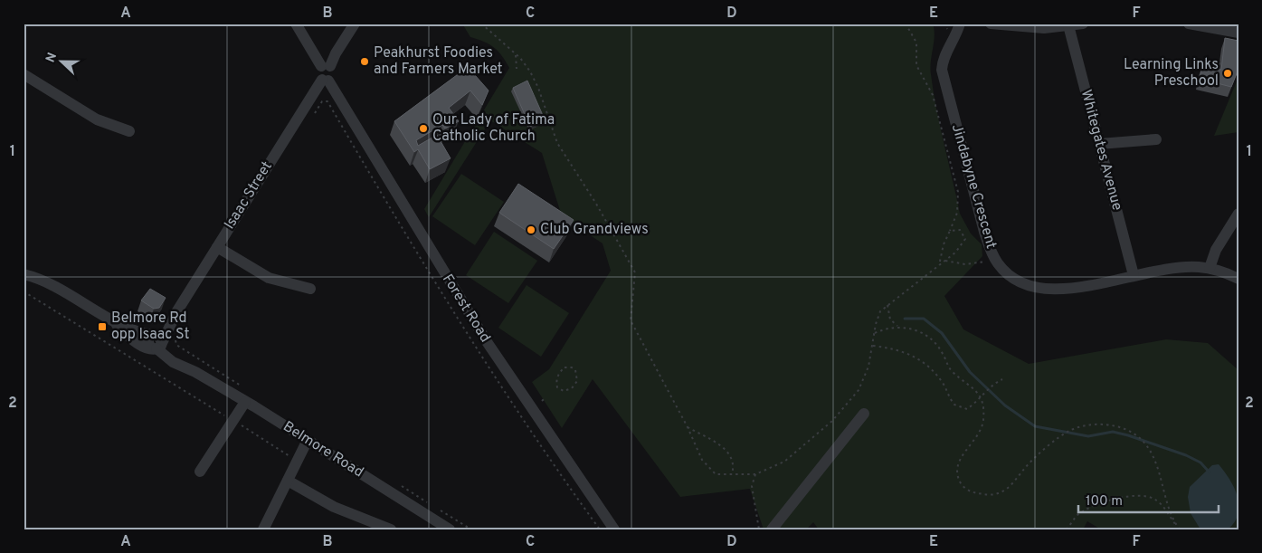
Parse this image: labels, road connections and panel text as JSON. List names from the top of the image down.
{
  "streets": {
    "street": [
      "Whitegates Avenue",
      "Jindabyne Crescent",
      "Isaac Street",
      "Forest Road",
      "Belmore Road"
    ]
  },
  "crossings": [
    ["Whitegates Avenue", "Jindabyne Crescent"],
    ["Isaac Street", "Forest Road"],
    ["Isaac Street", "Belmore Road"]
  ],
  "places": {
    "other": [
      "Peakhurst Foodies and Farmers Market",
      "Learning Links Preschool",
      "Our Lady of Fatima Catholic Church",
      "Club Grandviews"
    ],
    "transit": ["Belmore Rd opp Isaac St"]
  },
  "scale_bar": "100 m",
  "north": "left",
  "grid": {
    "columns": [
      "A",
      "B",
      "C",
      "D",
      "E",
      "F"
    ],
    "rows": ["1", "2"]
  }
}
